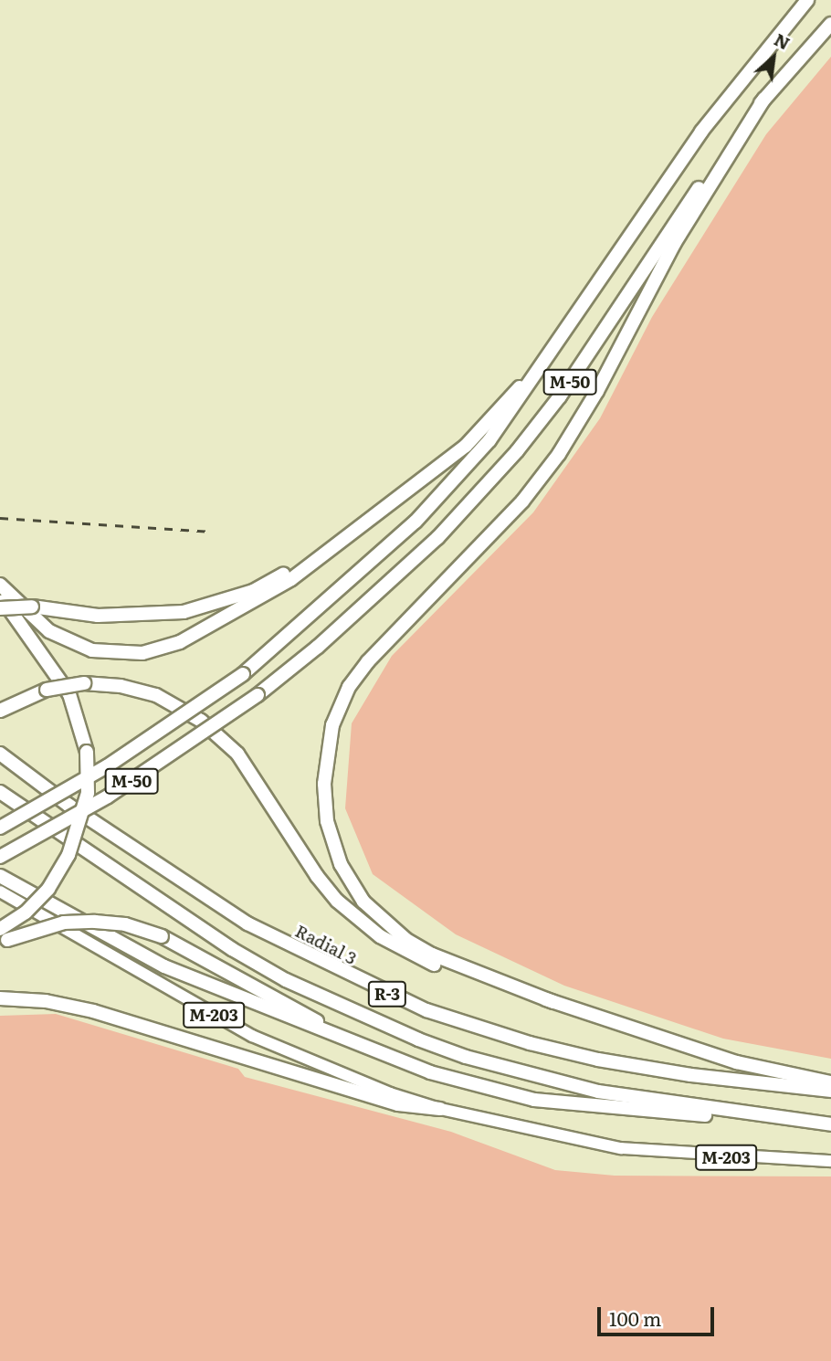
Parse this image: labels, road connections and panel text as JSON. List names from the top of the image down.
{
  "streets": {
    "highway": ["M-50", "Radial 3", "R-3"],
    "main road": ["M-203"]
  },
  "scale_bar": "100 m",
  "north": "top right"
}
